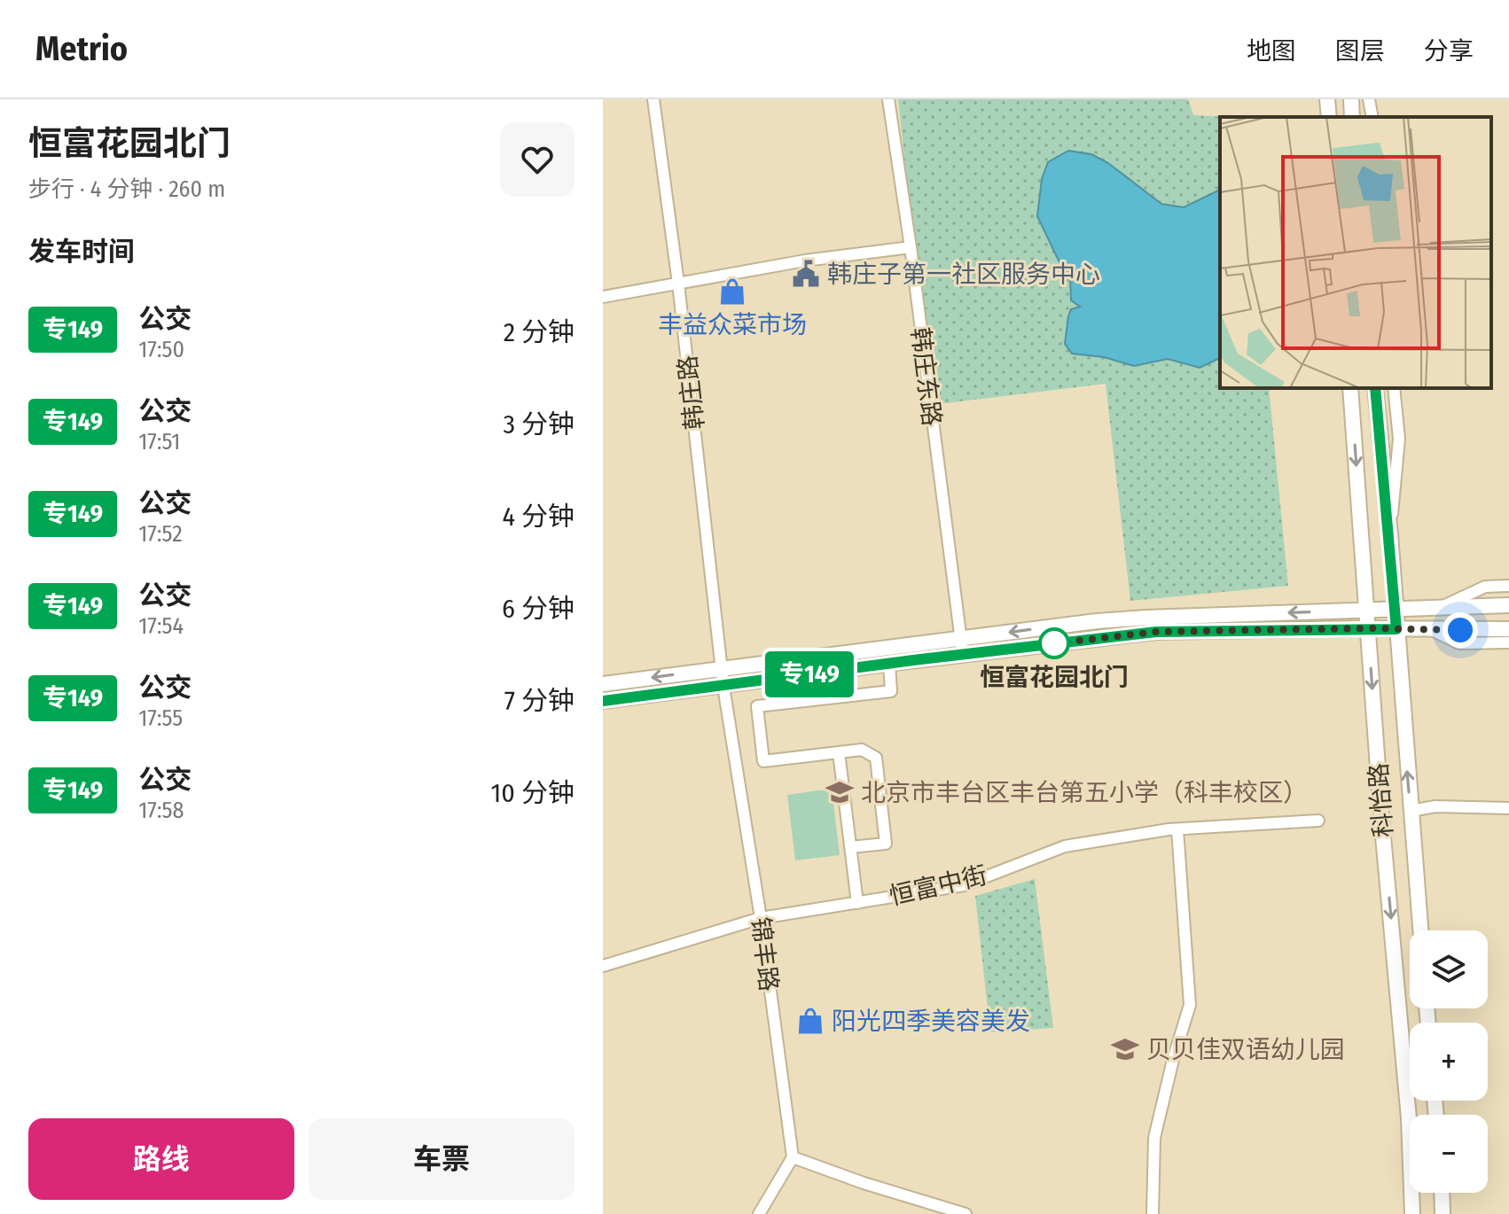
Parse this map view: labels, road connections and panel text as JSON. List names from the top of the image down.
{
  "streets": {
    "main road": ["科怡路"],
    "street": [
      "韩庄东路",
      "韩庄路",
      "恒富中街",
      "锦丰路"
    ]
  },
  "crossings": [
    ["韩庄路", "锦丰路"],
    ["恒富中街", "锦丰路"]
  ],
  "places": {
    "public building": ["韩庄子第一社区服务中心"],
    "shop": ["丰益众菜市场", "阳光四季美容美发"],
    "other": ["恒富花园北门"],
    "school or university": ["北京市丰台区丰台第五小学（科丰校区）", "贝贝佳双语幼儿园"]
  },
  "lines": ["bus line 专149"],
  "page": {
    "header": "Metrio",
    "nav": ["地图", "图层", "分享"],
    "heading": [
      ["恒富花园北门", "步行 · 4 分钟 · 260 m"],
      "发车时间"
    ],
    "on_map": "专149",
    "list": [
      {
        "mark": "专149",
        "name": "公交",
        "note": "17:50",
        "value": "2 分钟"
      },
      {
        "mark": "专149",
        "name": "公交",
        "note": "17:51",
        "value": "3 分钟"
      },
      {
        "mark": "专149",
        "name": "公交",
        "note": "17:52",
        "value": "4 分钟"
      },
      {
        "mark": "专149",
        "name": "公交",
        "note": "17:54",
        "value": "6 分钟"
      },
      {
        "mark": "专149",
        "name": "公交",
        "note": "17:55",
        "value": "7 分钟"
      },
      {
        "mark": "专149",
        "name": "公交",
        "note": "17:58",
        "value": "10 分钟"
      }
    ],
    "map_buttons": ["+", "−"],
    "buttons": ["路线", "车票"]
  }
}
